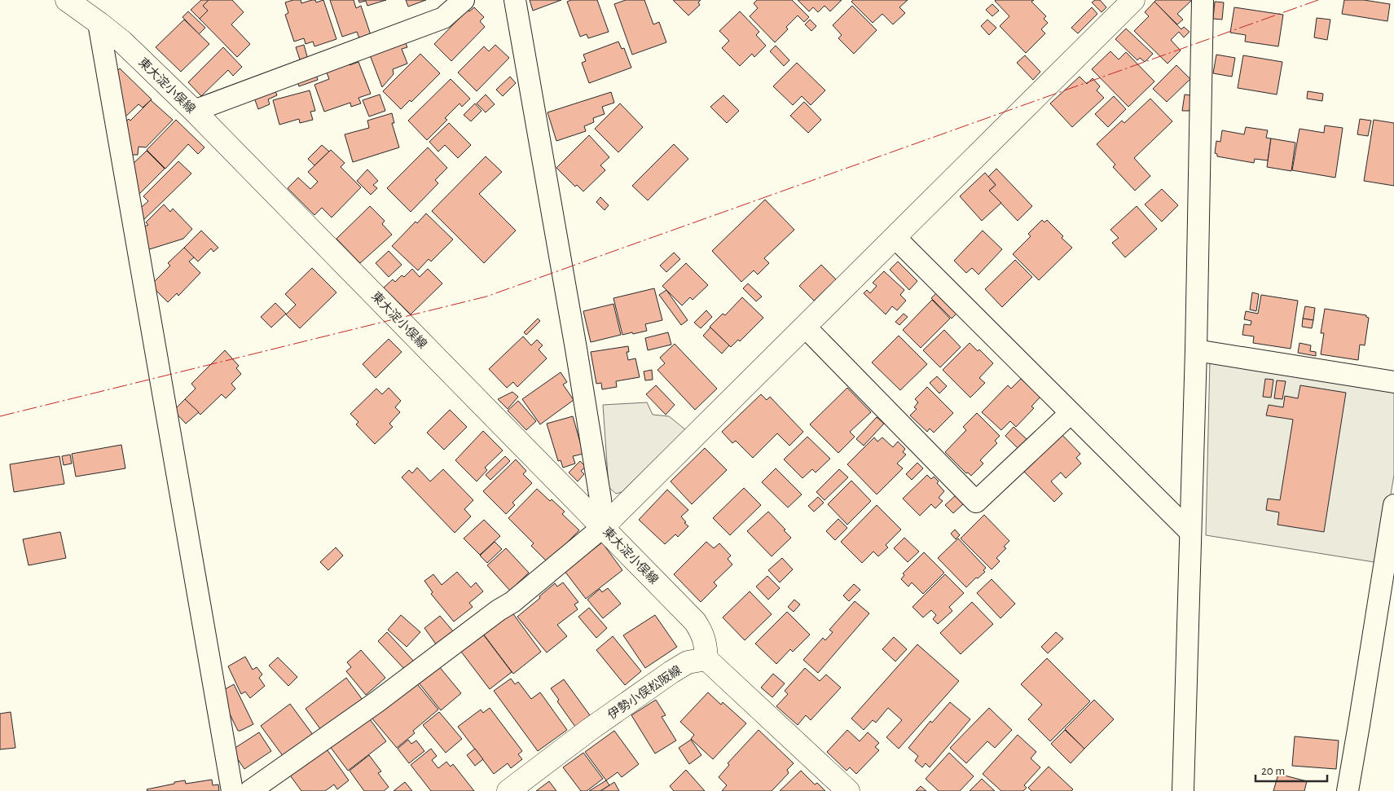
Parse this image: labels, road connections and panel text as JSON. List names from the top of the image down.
{
  "streets": {
    "main road": ["東大淀小俣線", "伊勢小俣松阪線"]
  },
  "crossings": [
    ["東大淀小俣線", "伊勢小俣松阪線"]
  ],
  "scale_bar": "20 m"
}
